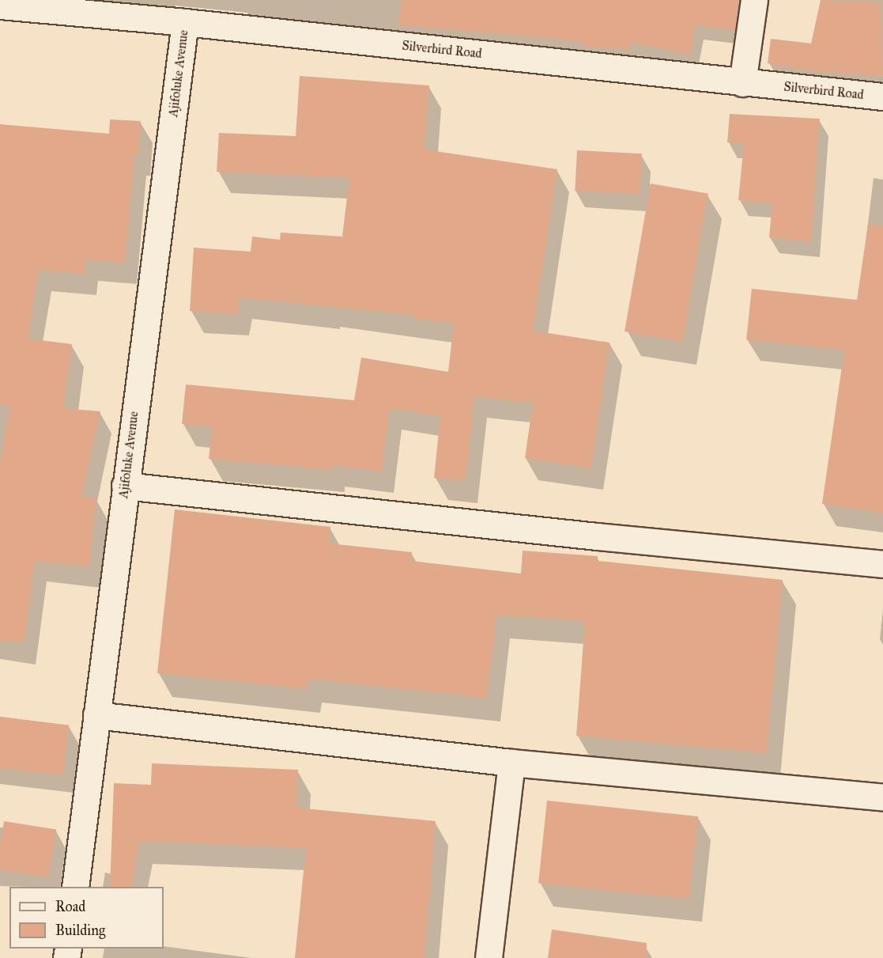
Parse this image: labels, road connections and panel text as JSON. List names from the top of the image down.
{
  "streets": {
    "street": ["Silverbird Road", "Ajifoluke Avenue"]
  },
  "crossings": [
    ["Silverbird Road", "Ajifoluke Avenue"]
  ],
  "legend": ["Road", "Building"]
}
